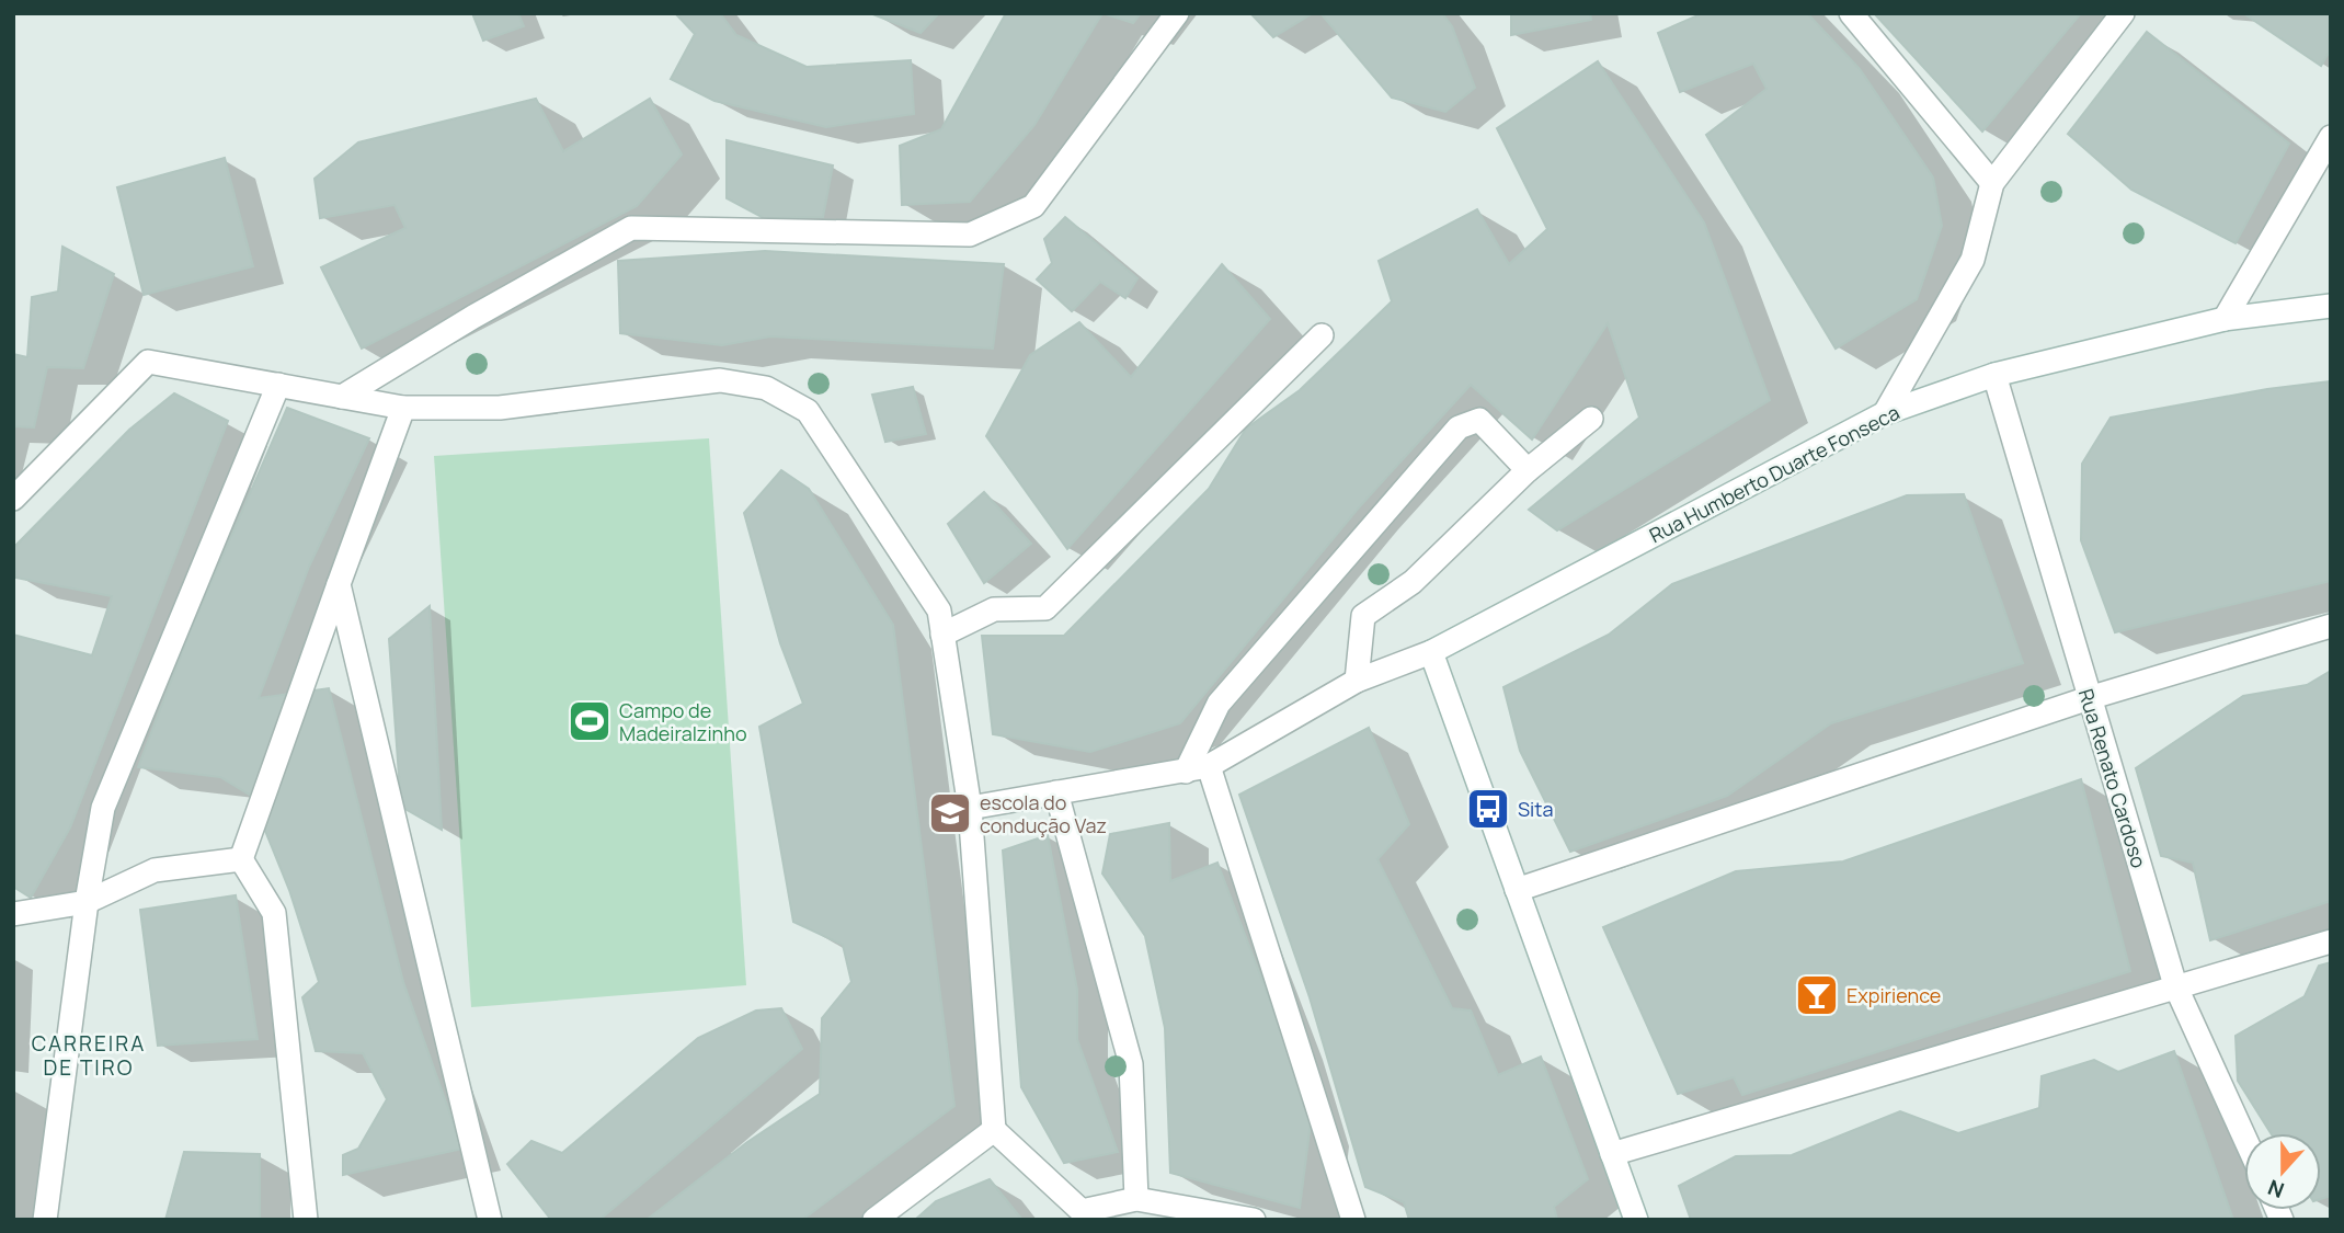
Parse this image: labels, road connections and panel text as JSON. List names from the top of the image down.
{
  "streets": {
    "street": ["Rua Humberto Duarte Fonseca", "Rua Renato Cardoso"]
  },
  "crossings": [
    ["Rua Humberto Duarte Fonseca", "Rua Renato Cardoso"]
  ],
  "districts": ["CARREIRA DE TIRO"],
  "places": {
    "sports": ["Campo de Madeiralzinho"],
    "bus stop": ["Sita"],
    "school or university": ["escola do condução Vaz"],
    "bar": ["Expirience"]
  },
  "north": "bottom"
}
